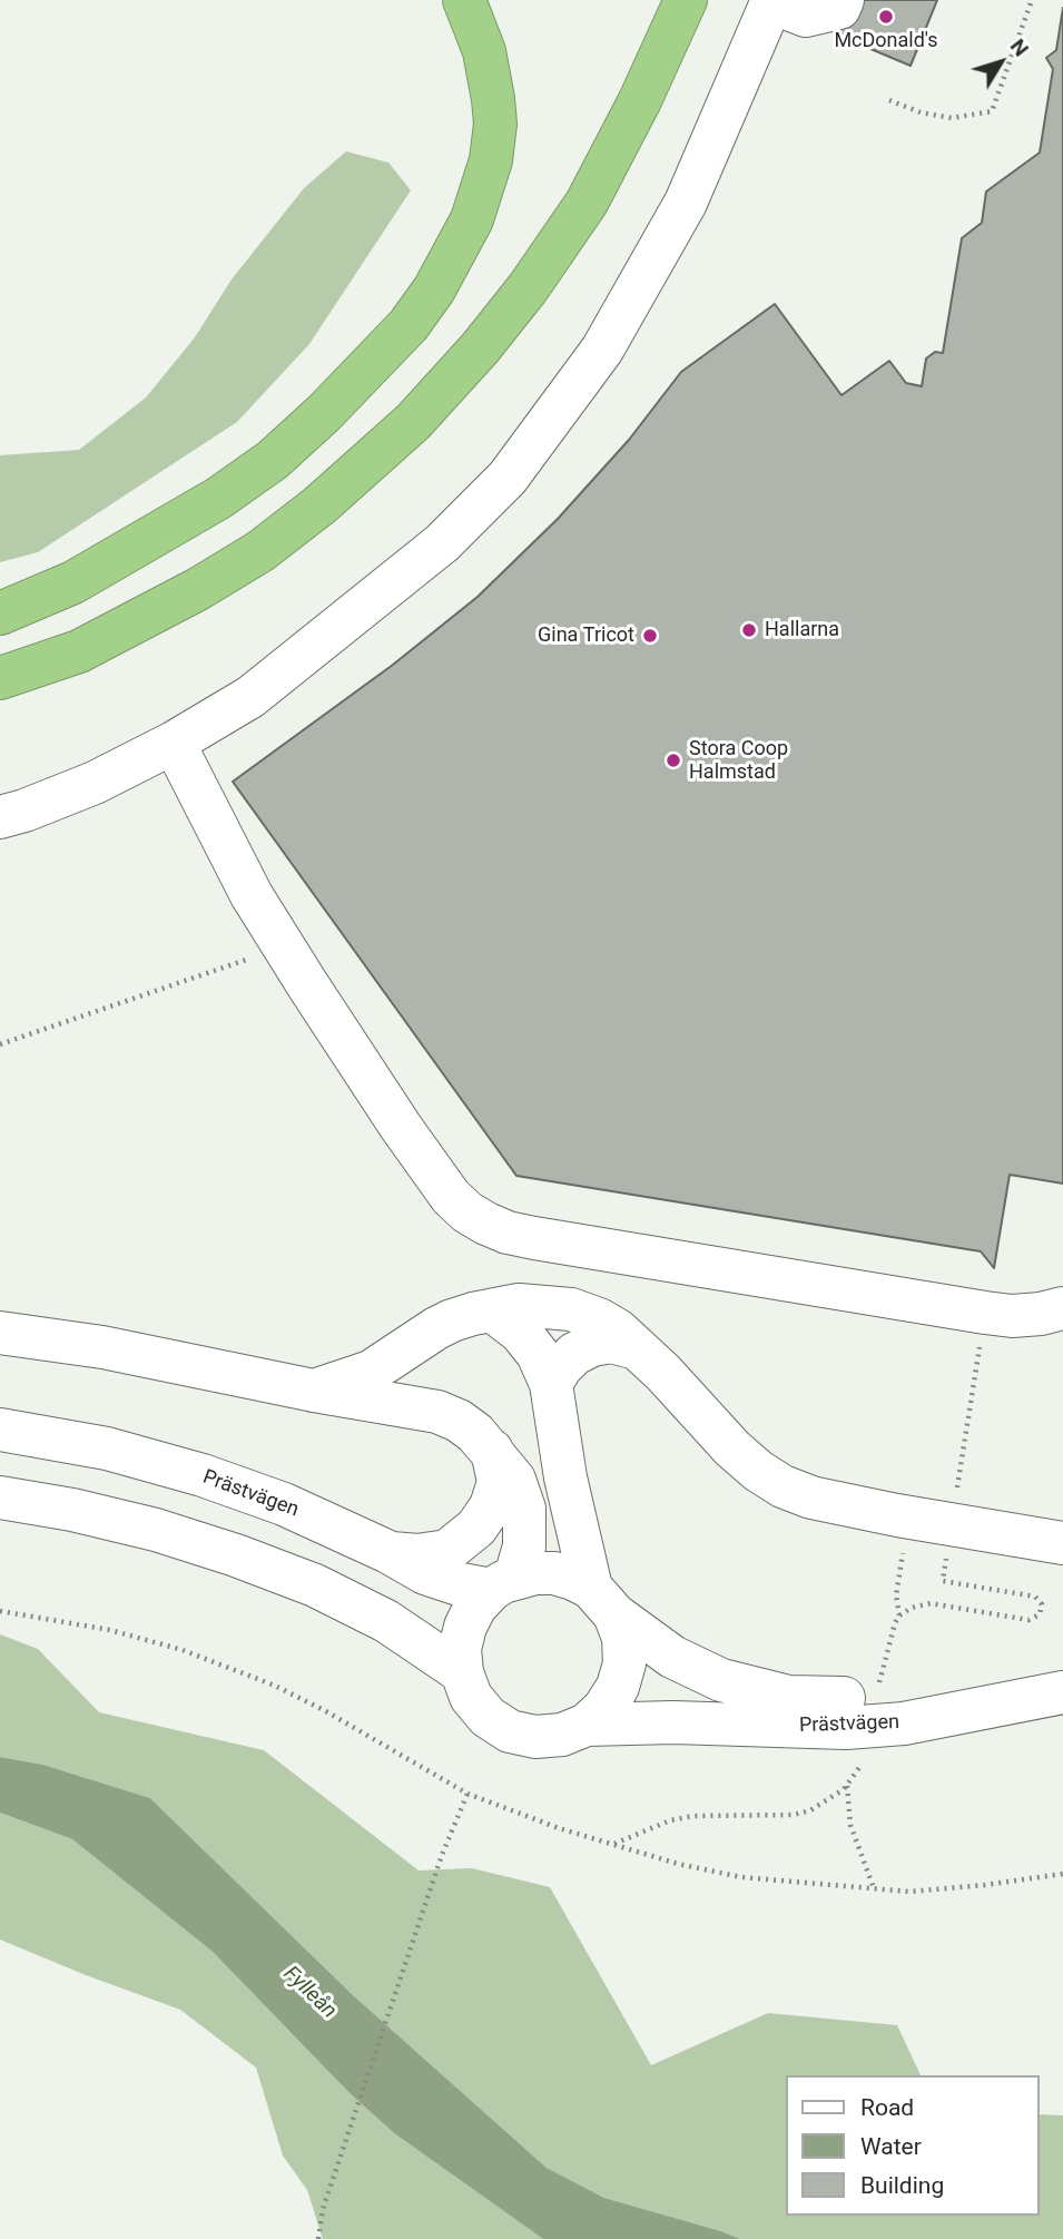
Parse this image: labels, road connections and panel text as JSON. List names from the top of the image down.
{
  "streets": {
    "street": ["Prästvägen"]
  },
  "water": ["Fylleån"],
  "places": [
    "McDonald's",
    "Hallarna",
    "Gina Tricot",
    "Stora Coop Halmstad"
  ],
  "legend": ["Road", "Water", "Building"],
  "north": "top right"
}
